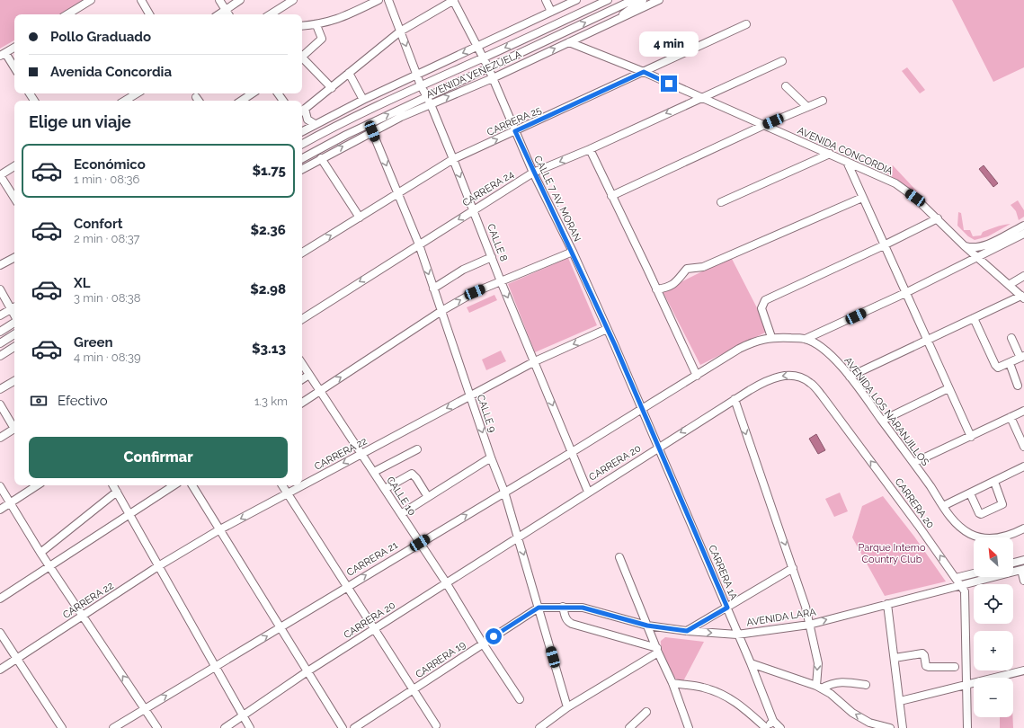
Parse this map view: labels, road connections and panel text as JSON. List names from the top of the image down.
{
  "streets": {
    "street": [
      "AVENIDA VENEZUELA",
      "CARRERA 25",
      "AVENIDA CONCORDIA",
      "CARRERA 24",
      "CALLE 7 AV. MORAN",
      "CALLE 8",
      "AVENIDA LOS NARANJILLOS",
      "CALLE 9",
      "CARRERA 22",
      "CARRERA 20",
      "CALLE 10",
      "CARRERA 21",
      "CARRERA 1A",
      "AVENIDA LARA",
      "CARRERA 19"
    ]
  },
  "crossings": [
    ["AVENIDA VENEZUELA", "AVENIDA CONCORDIA"],
    ["AVENIDA VENEZUELA", "CALLE 7 AV. MORAN"],
    ["AVENIDA VENEZUELA", "CALLE 8"],
    ["AVENIDA VENEZUELA", "CALLE 9"],
    ["CARRERA 25", "AVENIDA CONCORDIA"],
    ["CARRERA 25", "CALLE 7 AV. MORAN"],
    ["CARRERA 25", "CALLE 8"],
    ["CARRERA 25", "CALLE 9"],
    ["AVENIDA CONCORDIA", "CARRERA 24"],
    ["CARRERA 24", "CALLE 7 AV. MORAN"],
    ["CARRERA 24", "CALLE 8"],
    ["CARRERA 24", "CALLE 9"],
    ["CALLE 7 AV. MORAN", "AVENIDA LOS NARANJILLOS"],
    ["CALLE 7 AV. MORAN", "CARRERA 22"],
    ["CALLE 7 AV. MORAN", "CARRERA 20"],
    ["CALLE 7 AV. MORAN", "CARRERA 21"],
    ["CALLE 7 AV. MORAN", "CARRERA 1A"],
    ["CALLE 8", "CARRERA 22"],
    ["CALLE 8", "CARRERA 20"],
    ["CALLE 8", "CARRERA 21"],
    ["AVENIDA LOS NARANJILLOS", "CARRERA 21"],
    ["CALLE 9", "CARRERA 22"],
    ["CALLE 9", "CARRERA 20"],
    ["CALLE 9", "CARRERA 21"],
    ["CALLE 9", "AVENIDA LARA"],
    ["CALLE 9", "CARRERA 19"],
    ["CARRERA 22", "CALLE 10"],
    ["CARRERA 20", "CALLE 10"],
    ["CARRERA 20", "CARRERA 1A"],
    ["CARRERA 20", "AVENIDA LARA"],
    ["CALLE 10", "CARRERA 21"],
    ["CALLE 10", "CARRERA 19"],
    ["CARRERA 1A", "AVENIDA LARA"],
    ["AVENIDA LARA", "CARRERA 19"]
  ],
  "one_way": [
    "CALLE 8",
    "CALLE 9",
    "CARRERA 22",
    "CARRERA 21"
  ],
  "parks": ["Parque Interno Country Club"],
  "north": "top left",
  "page": {
    "banner": ["Pollo Graduado", "Avenida Concordia"],
    "bubble": "4 min",
    "heading": "Elige un viaje",
    "list": [
      {
        "name": "Económico",
        "note": "1 min · 08:36",
        "value": "$1.75"
      },
      {
        "name": "Confort",
        "note": "2 min · 08:37",
        "value": "$2.36"
      },
      {
        "name": "XL",
        "note": "3 min · 08:38",
        "value": "$2.98"
      },
      {
        "name": "Green",
        "note": "4 min · 08:39",
        "value": "$3.13"
      }
    ],
    "pay": ["Efectivo", "1.3 km"],
    "buttons": "Confirmar",
    "map_buttons": ["+", "−"]
  }
}
